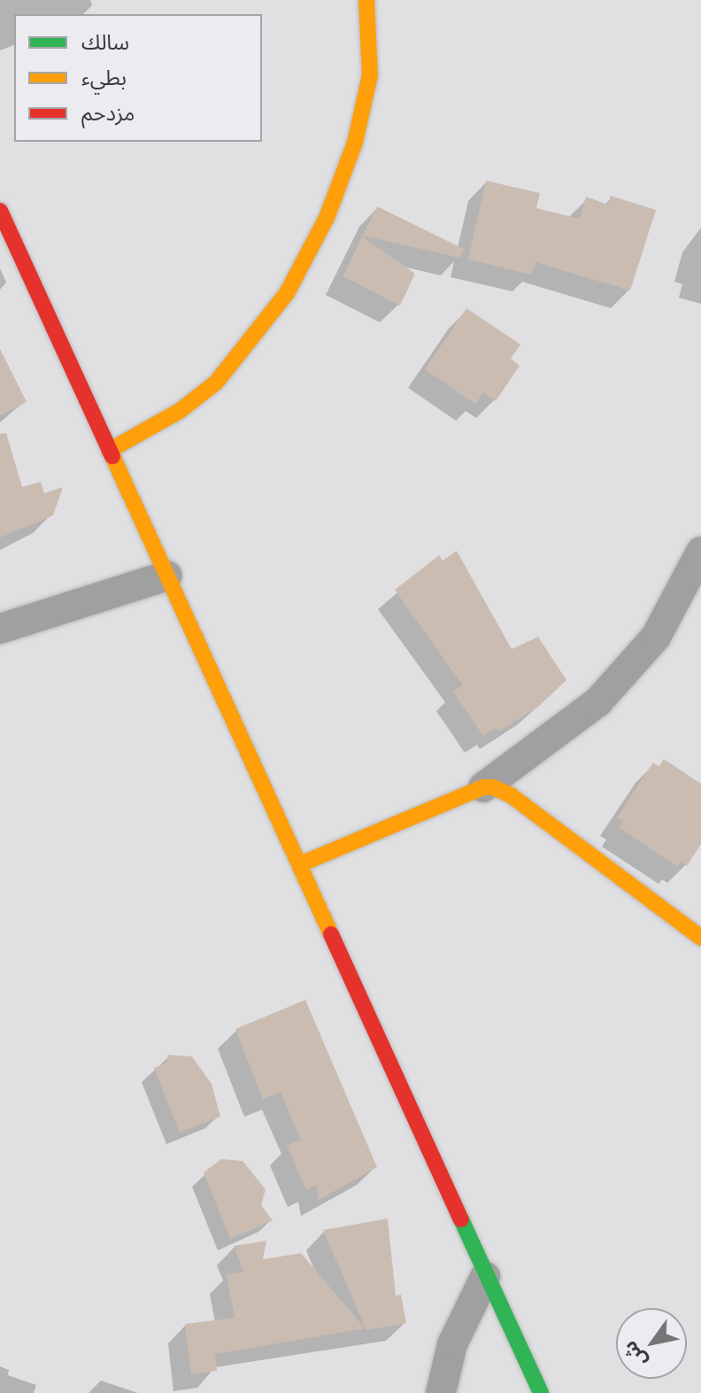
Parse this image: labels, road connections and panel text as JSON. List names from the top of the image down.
{
  "legend": ["سالك", "بطيء", "مزدحم"],
  "north": "bottom left"
}
